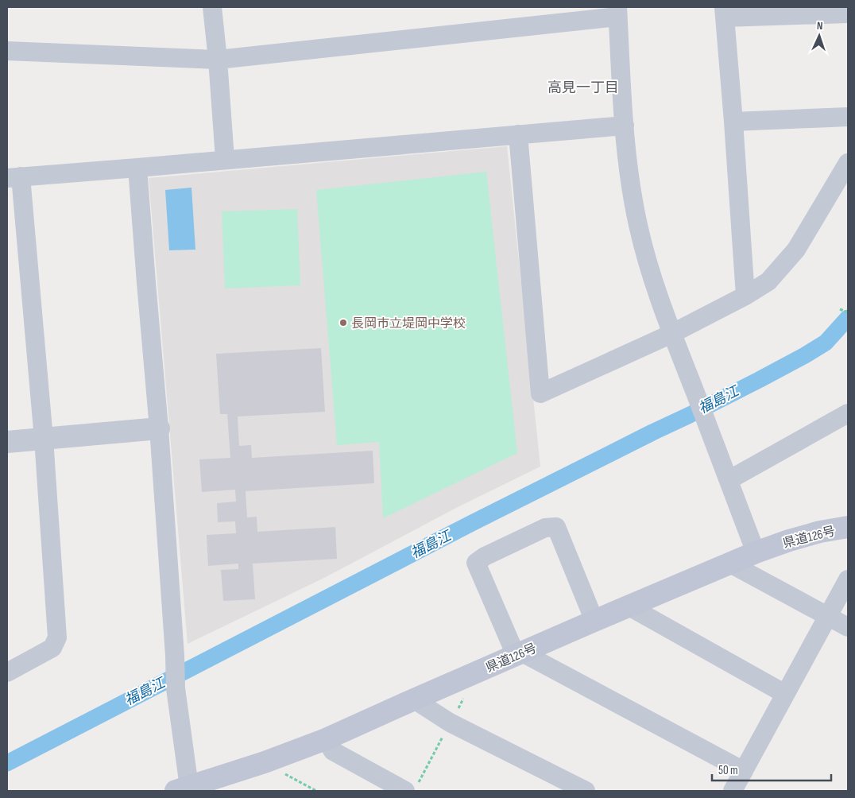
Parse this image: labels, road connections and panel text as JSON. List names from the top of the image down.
{
  "streets": {
    "main road": ["県道126号"]
  },
  "districts": ["高見一丁目"],
  "water": ["福島江"],
  "places": ["長岡市立堤岡中学校"],
  "scale_bar": "50 m",
  "north": "top"
}
